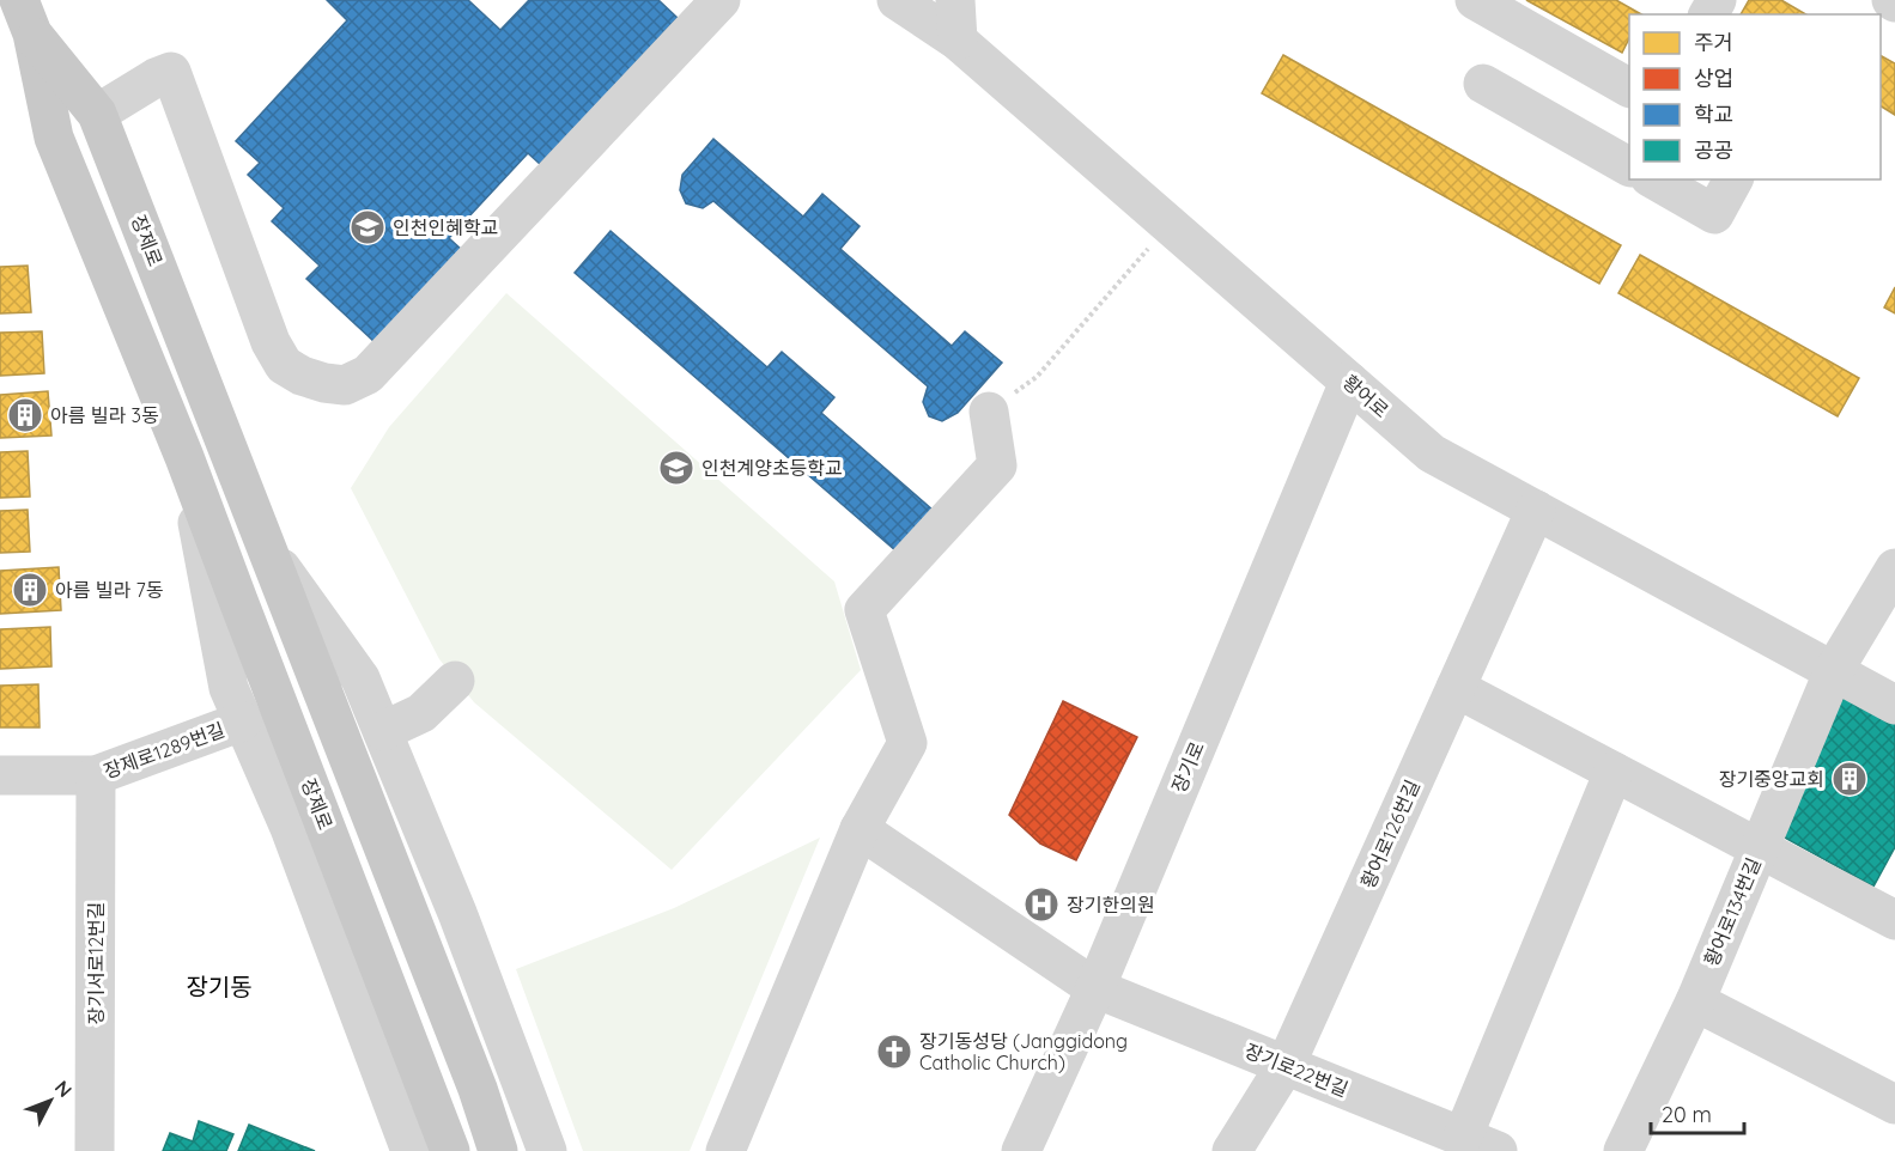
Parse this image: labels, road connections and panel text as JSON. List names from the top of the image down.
{
  "streets": {
    "main road": ["장제로"],
    "street": [
      "황어로",
      "장제로1289번길",
      "장기로",
      "황어로126번길",
      "황어로134번길",
      "장기서로12번길",
      "장기로22번길"
    ]
  },
  "crossings": [
    ["장제로", "장제로1289번길"],
    ["황어로", "장기로"],
    ["황어로", "황어로126번길"],
    ["황어로", "황어로134번길"],
    ["장제로1289번길", "장기서로12번길"],
    ["장기로", "장기로22번길"],
    ["황어로126번길", "장기로22번길"]
  ],
  "districts": ["장기동"],
  "places": {
    "school or university": ["인천인혜학교", "인천계양초등학교"],
    "building": ["아름 빌라 3동", "아름 빌라 7동", "장기중앙교회"],
    "hospital": ["장기한의원"],
    "church": ["장기동성당 (Janggidong Catholic Church)"]
  },
  "legend": [
    "주거",
    "상업",
    "학교",
    "공공"
  ],
  "scale_bar": "20 m",
  "north": "top right"
}
